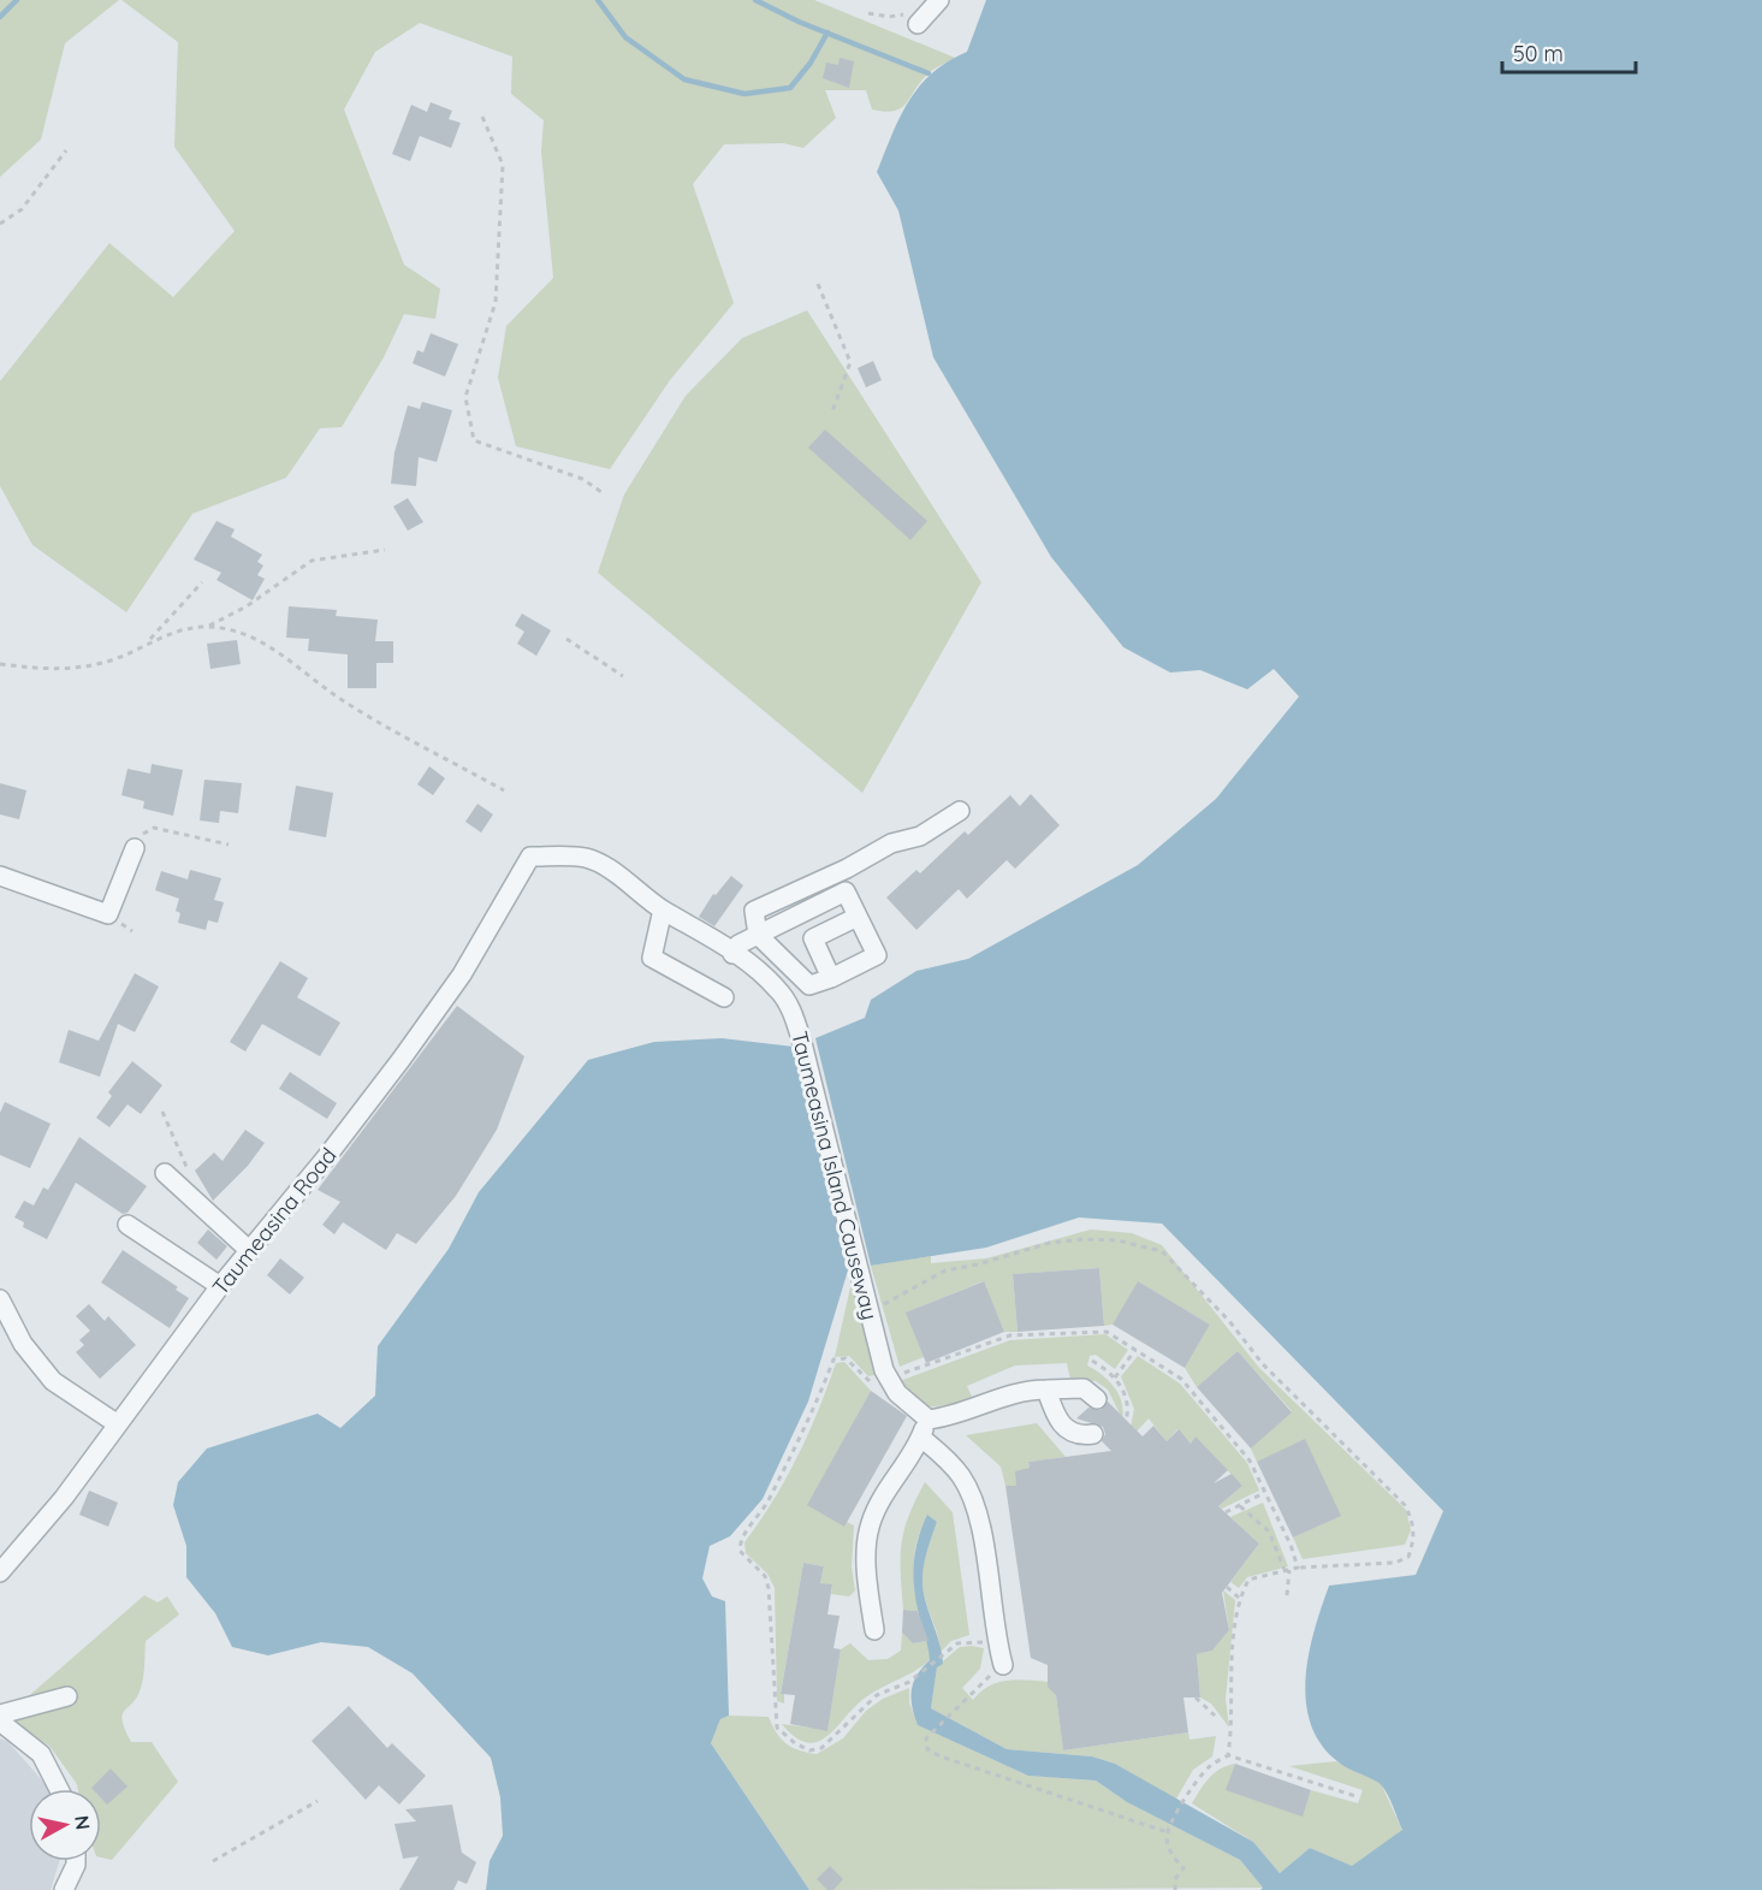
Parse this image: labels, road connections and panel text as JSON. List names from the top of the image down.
{
  "streets": {
    "street": ["Taumeasina Island Causeway", "Taumeasina Road"]
  },
  "crossings": [
    ["Taumeasina Island Causeway", "Taumeasina Road"]
  ],
  "scale_bar": "50 m",
  "north": "right"
}
